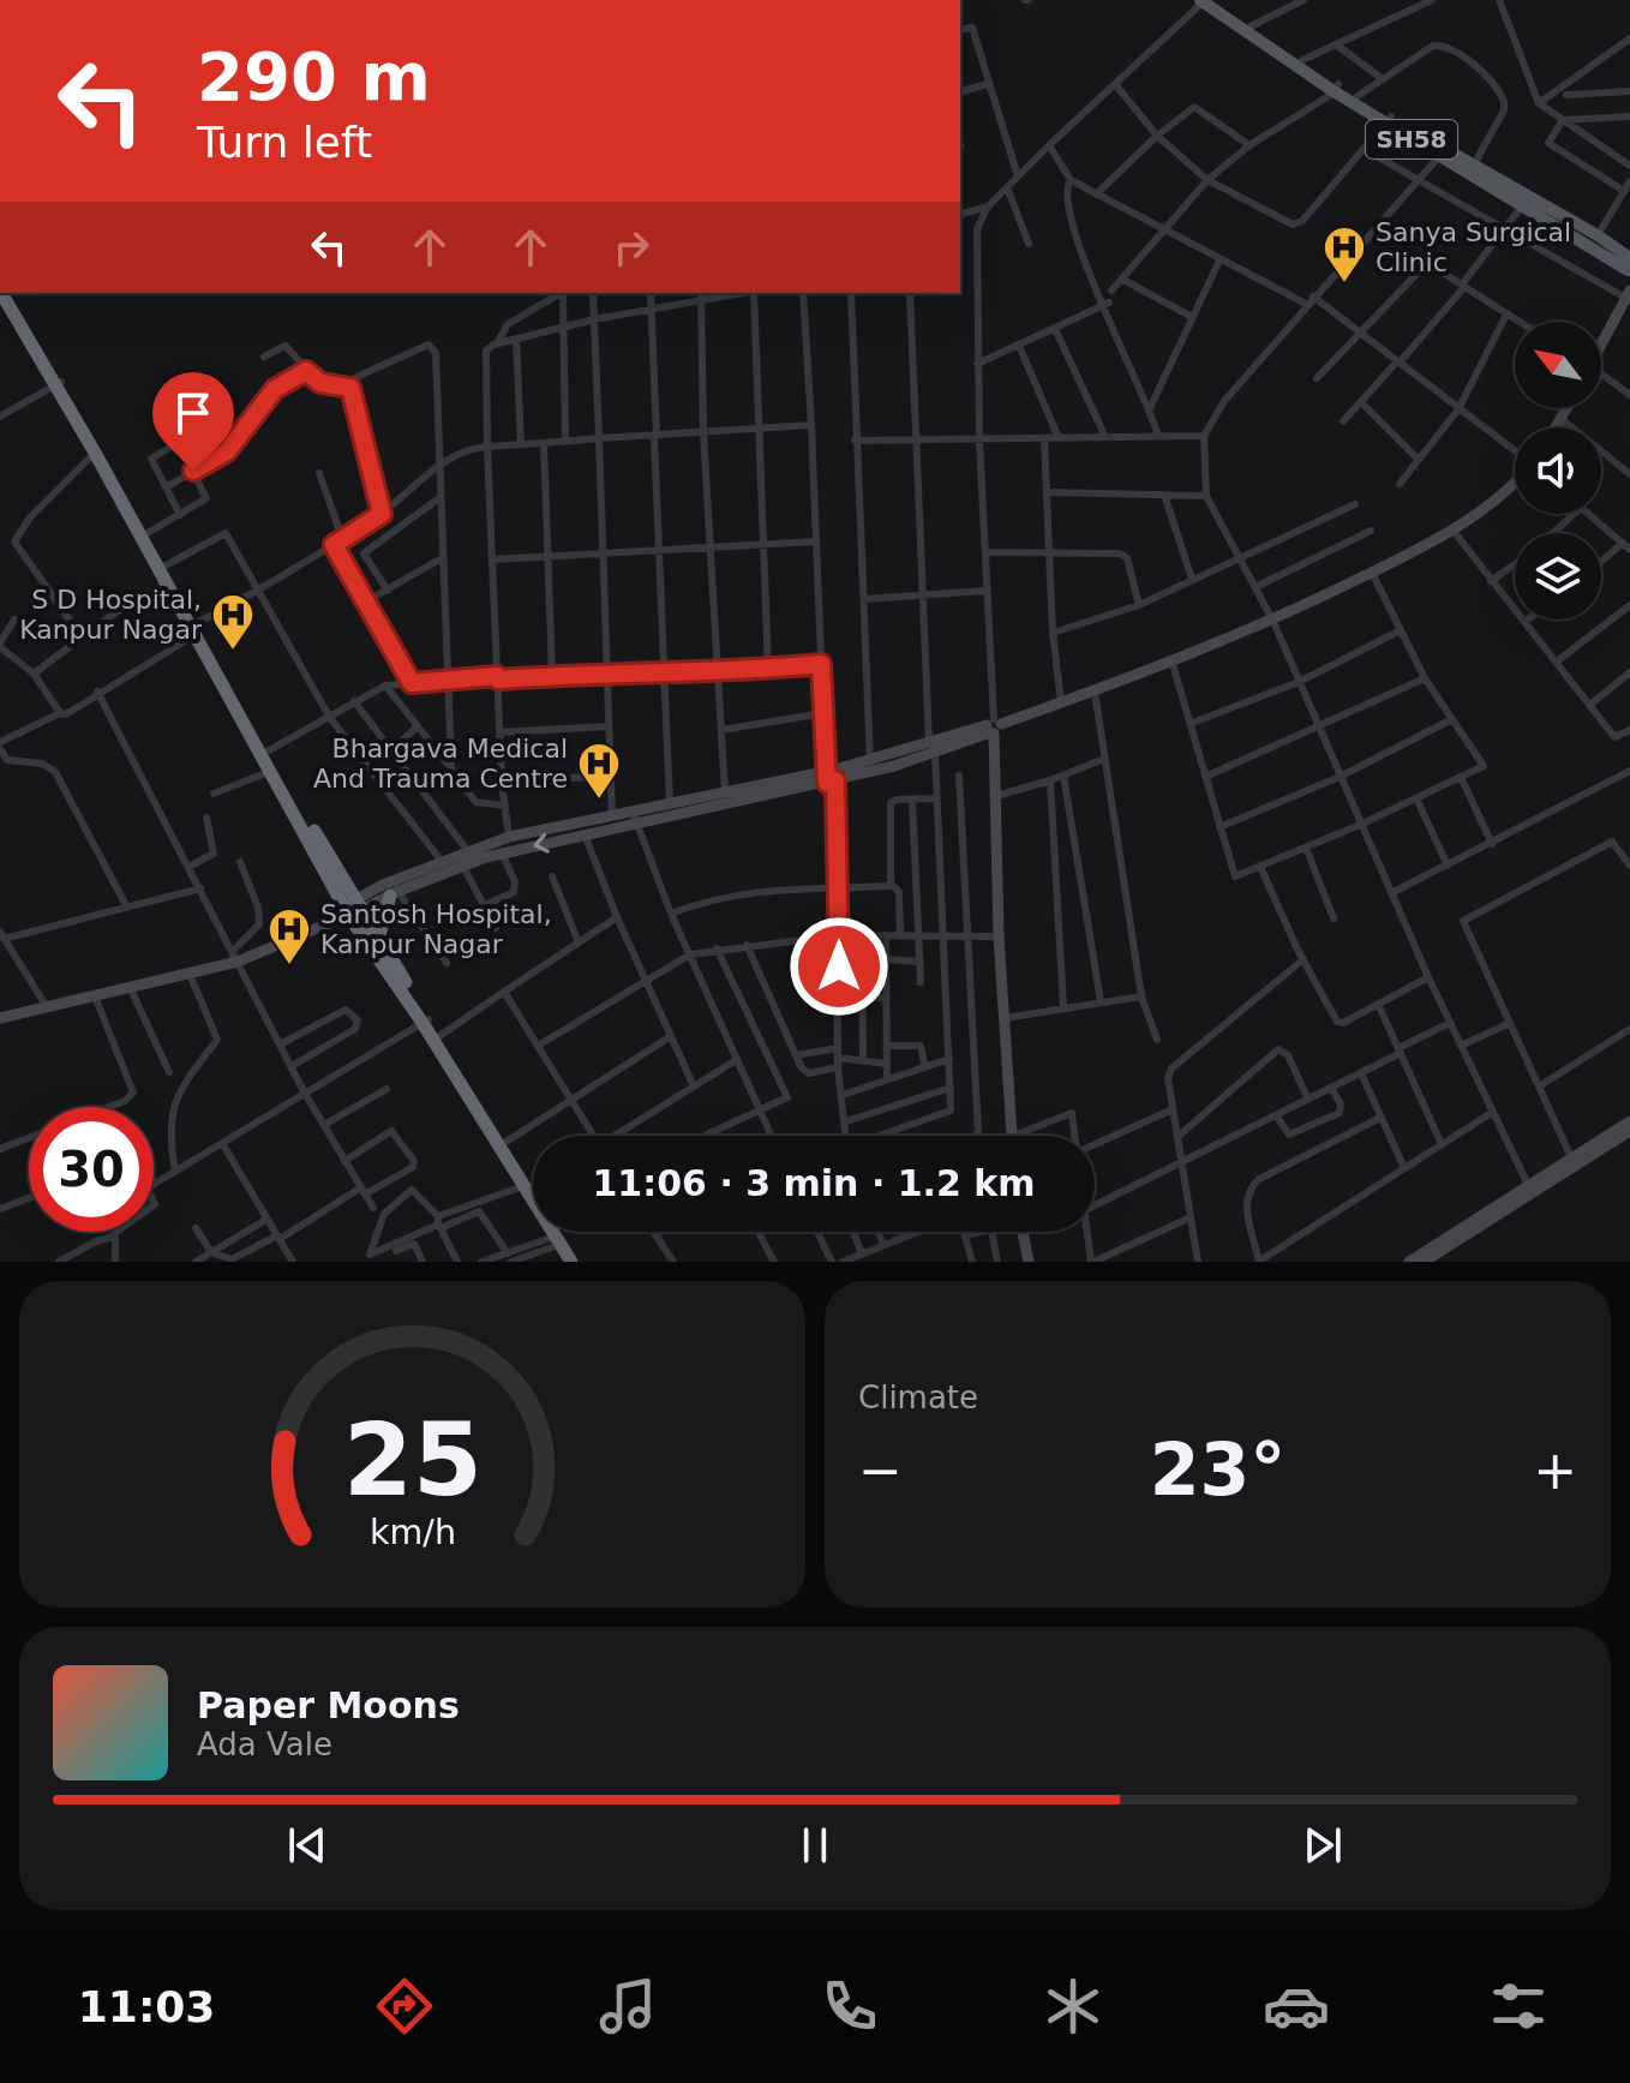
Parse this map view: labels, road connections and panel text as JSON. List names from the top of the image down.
{
  "streets": {
    "main road": ["SH58"]
  },
  "places": {
    "hospital": [
      "Sanya Surgical Clinic",
      "S D Hospital, Kanpur Nagar",
      "Bhargava Medical And Trauma Centre",
      "Santosh Hospital, Kanpur Nagar"
    ]
  },
  "north": "top left",
  "page": {
    "turn": ["290 m", "Turn left"],
    "limit": "30",
    "trip": "11:06 · 3 min · 1.2 km",
    "tile": "Climate",
    "heat": ["−", "23°", "+"],
    "song": ["Paper Moons", "Ada Vale"],
    "tabs": "11:03",
    "gauge": ["25", "km/h"]
  }
}
